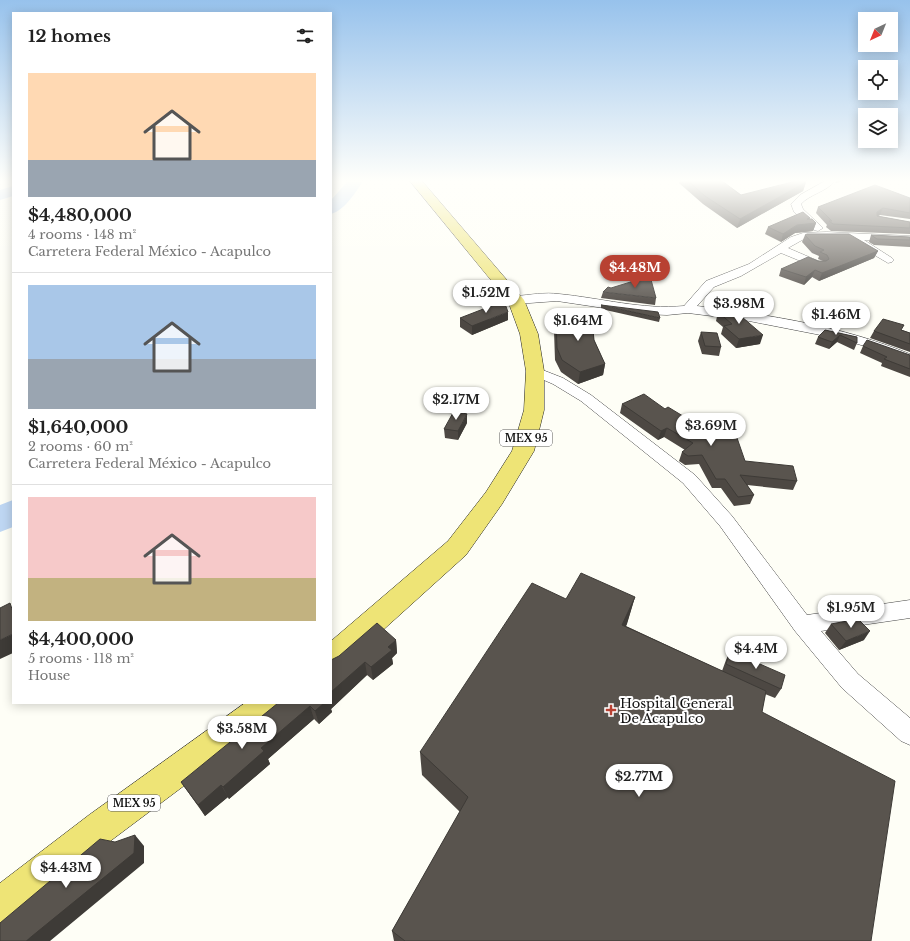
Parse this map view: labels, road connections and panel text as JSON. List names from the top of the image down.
{
  "streets": {
    "main road": ["MEX 95"]
  },
  "places": {
    "health": ["Hospital General De Acapulco"]
  },
  "north": "bottom left",
  "page": {
    "heading": "12 homes",
    "list": [
      {
        "name": "$4,480,000",
        "note": "4 rooms · 148 m² · Carretera Federal México - Acapulco"
      },
      {
        "name": "$1,640,000",
        "note": "2 rooms · 60 m² · Carretera Federal México - Acapulco"
      },
      {
        "name": "$4,400,000",
        "note": "5 rooms · 118 m² · House"
      }
    ],
    "price": [
      "$4.48M",
      "$1.52M",
      "$3.98M",
      "$1.46M",
      "$1.64M",
      "$2.17M",
      "$3.69M",
      "$1.95M",
      "$4.4M",
      "$3.58M",
      "$2.77M",
      "$4.43M"
    ]
  }
}
